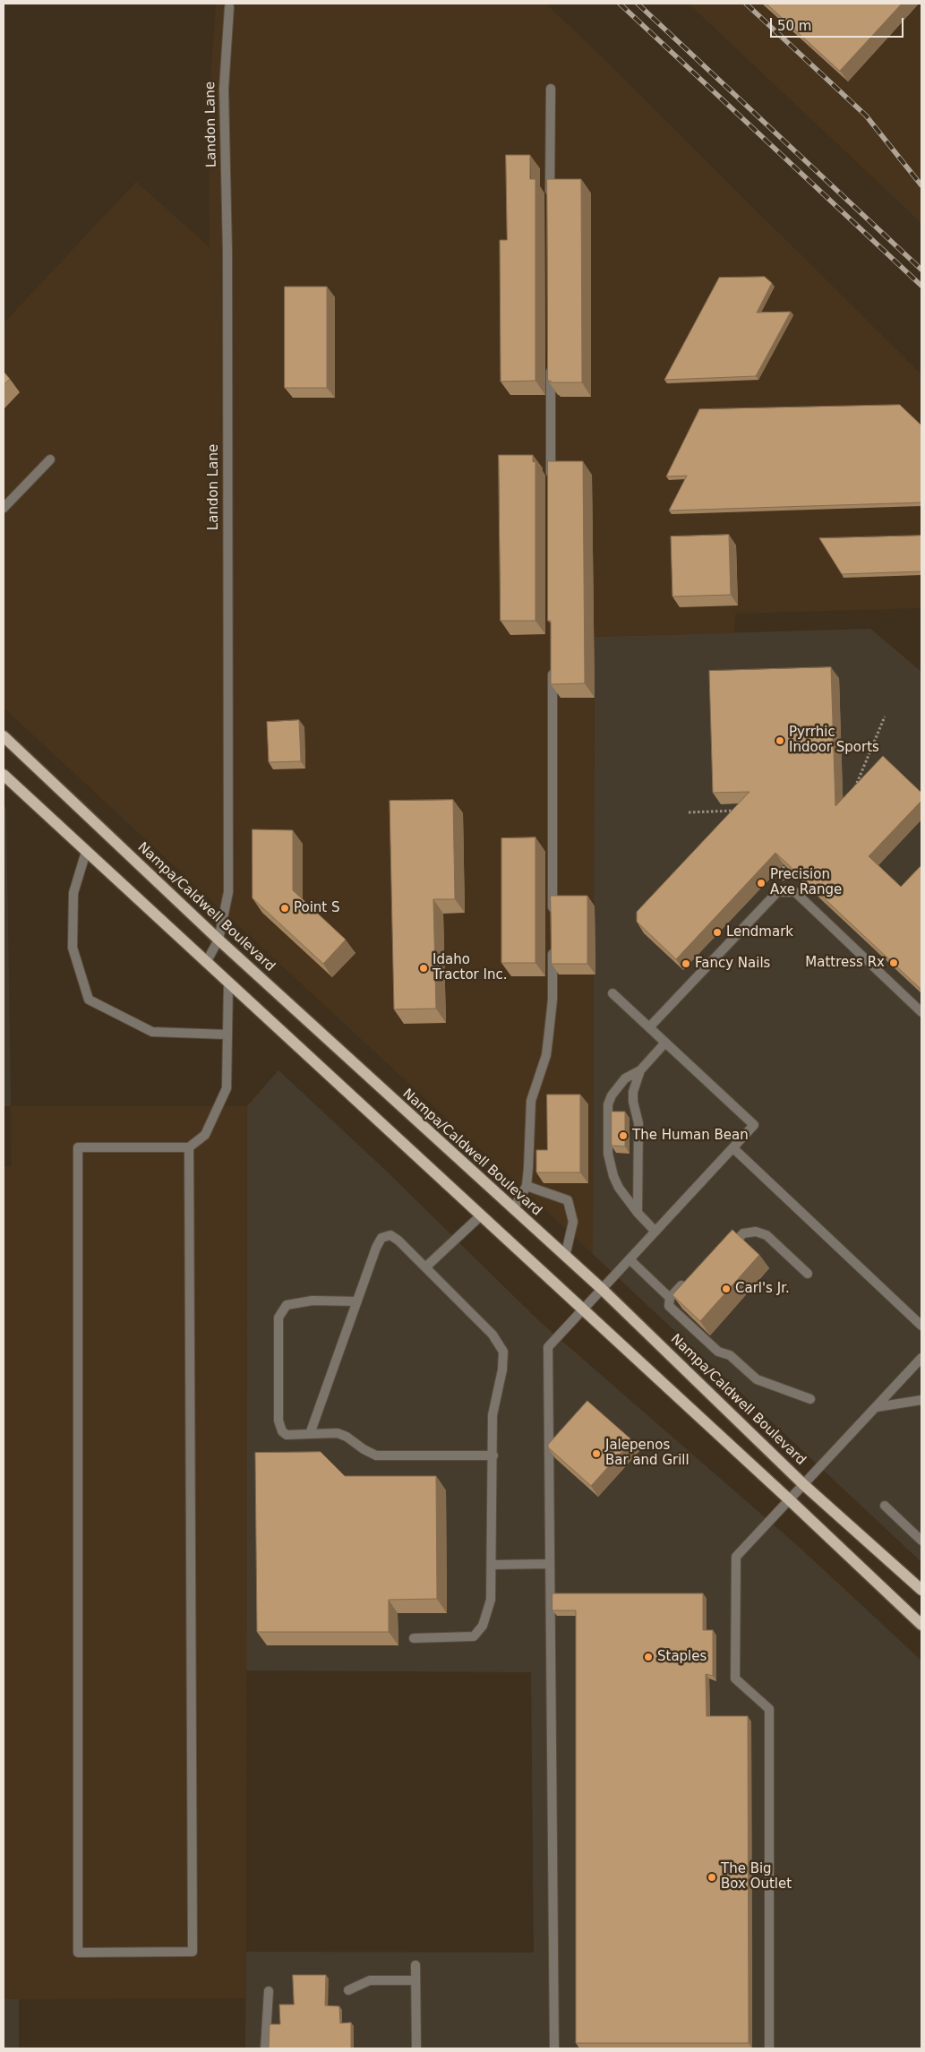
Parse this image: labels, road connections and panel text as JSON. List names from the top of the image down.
{
  "streets": {
    "main road": ["Nampa/Caldwell Boulevard"],
    "street": ["Landon Lane"]
  },
  "crossings": [
    ["Landon Lane", "Nampa/Caldwell Boulevard"]
  ],
  "places": [
    "Pyrrhic Indoor Sports",
    "Precision Axe Range",
    "Point S",
    "Lendmark",
    "Mattress Rx",
    "Fancy Nails",
    "Idaho Tractor Inc.",
    "The Human Bean",
    "Carl's Jr.",
    "Jalepenos Bar and Grill",
    "Staples",
    "The Big Box Outlet"
  ],
  "scale_bar": "50 m"
}
